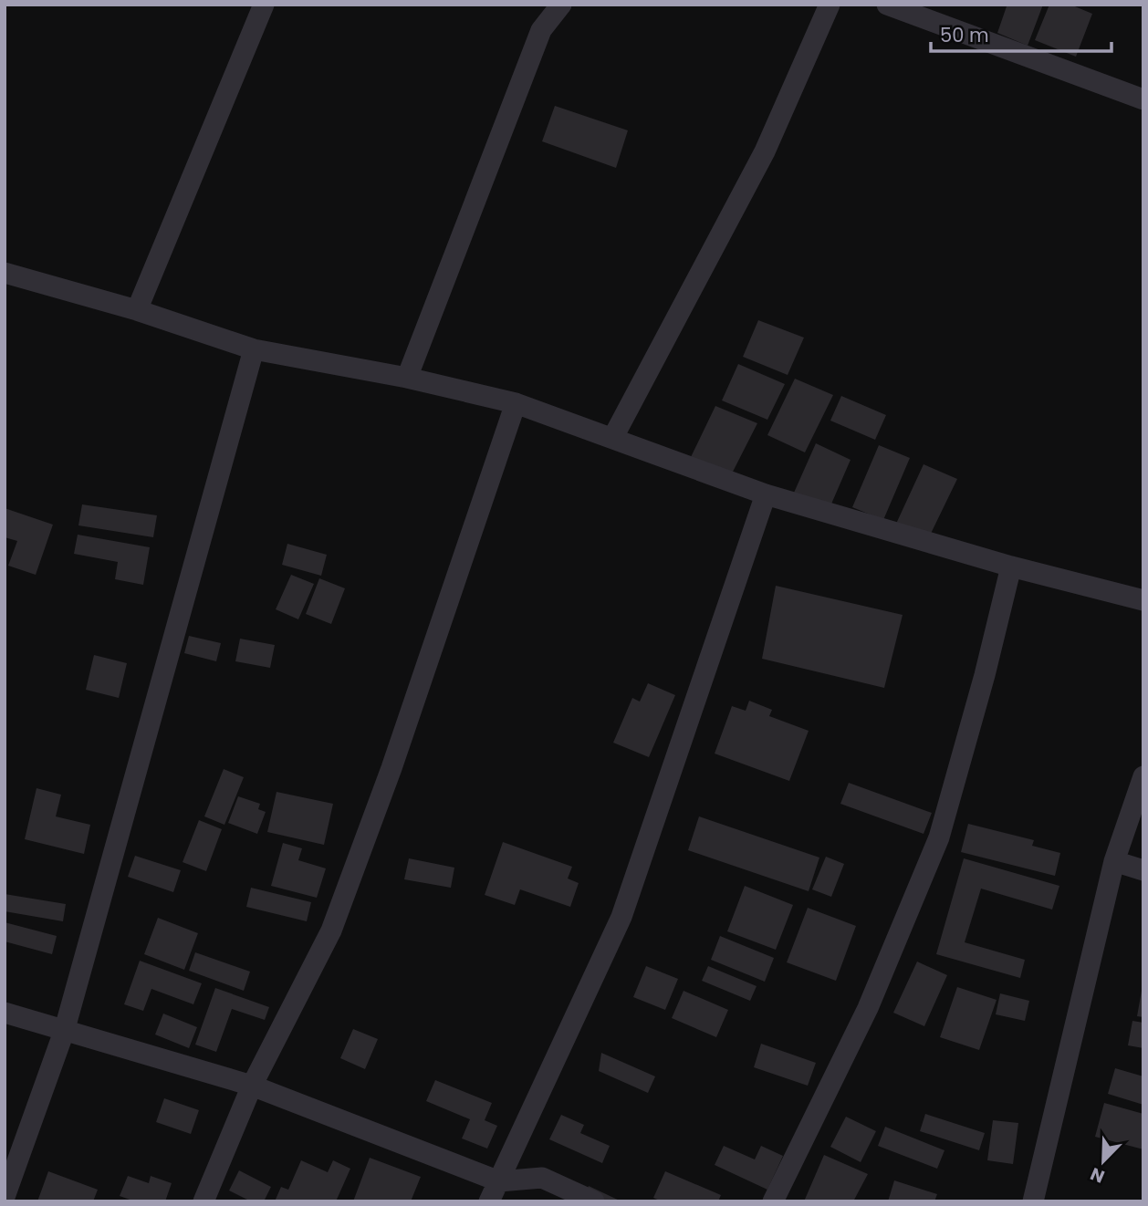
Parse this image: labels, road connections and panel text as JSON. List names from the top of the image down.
{
  "scale_bar": "50 m",
  "north": "bottom left"
}
